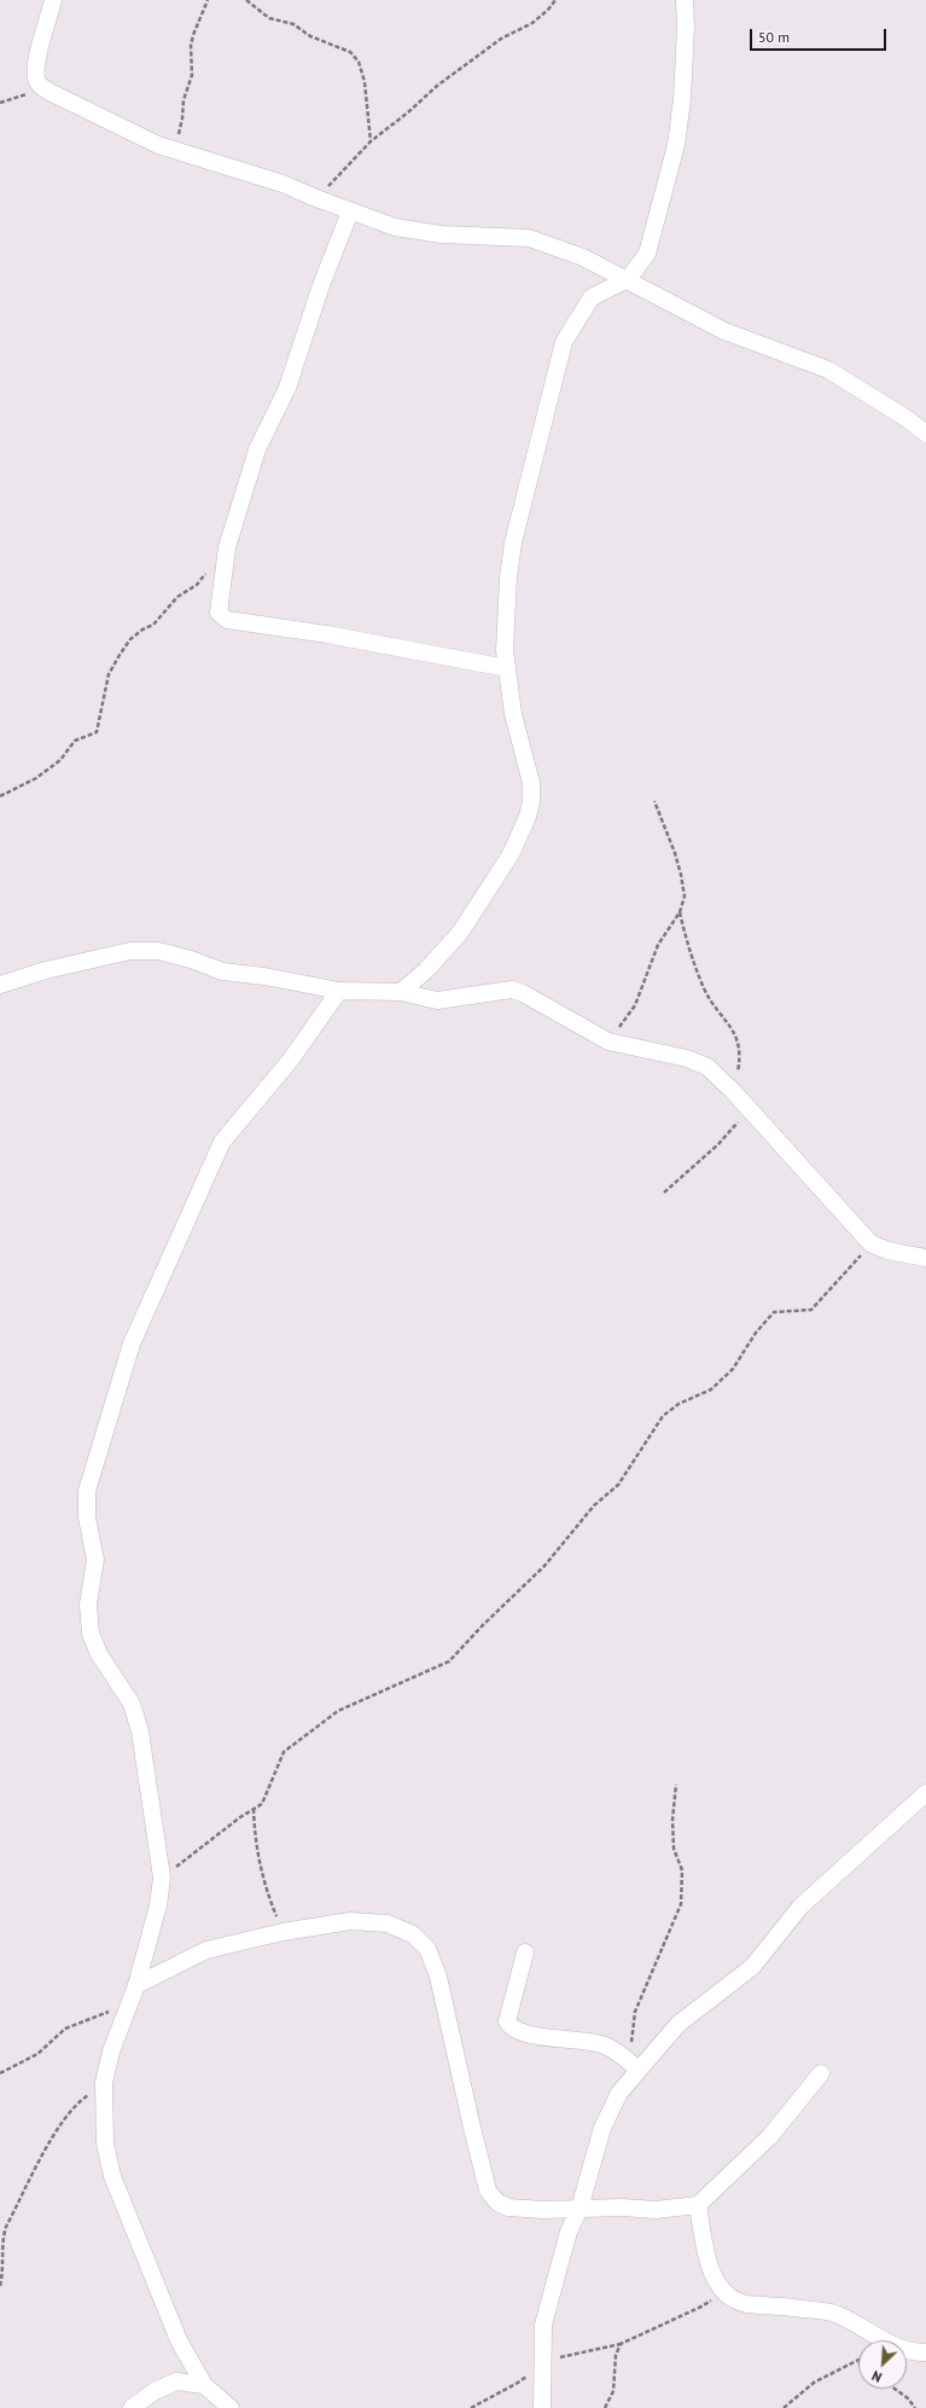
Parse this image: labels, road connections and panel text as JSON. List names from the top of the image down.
{
  "scale_bar": "50 m",
  "north": "bottom left"
}
